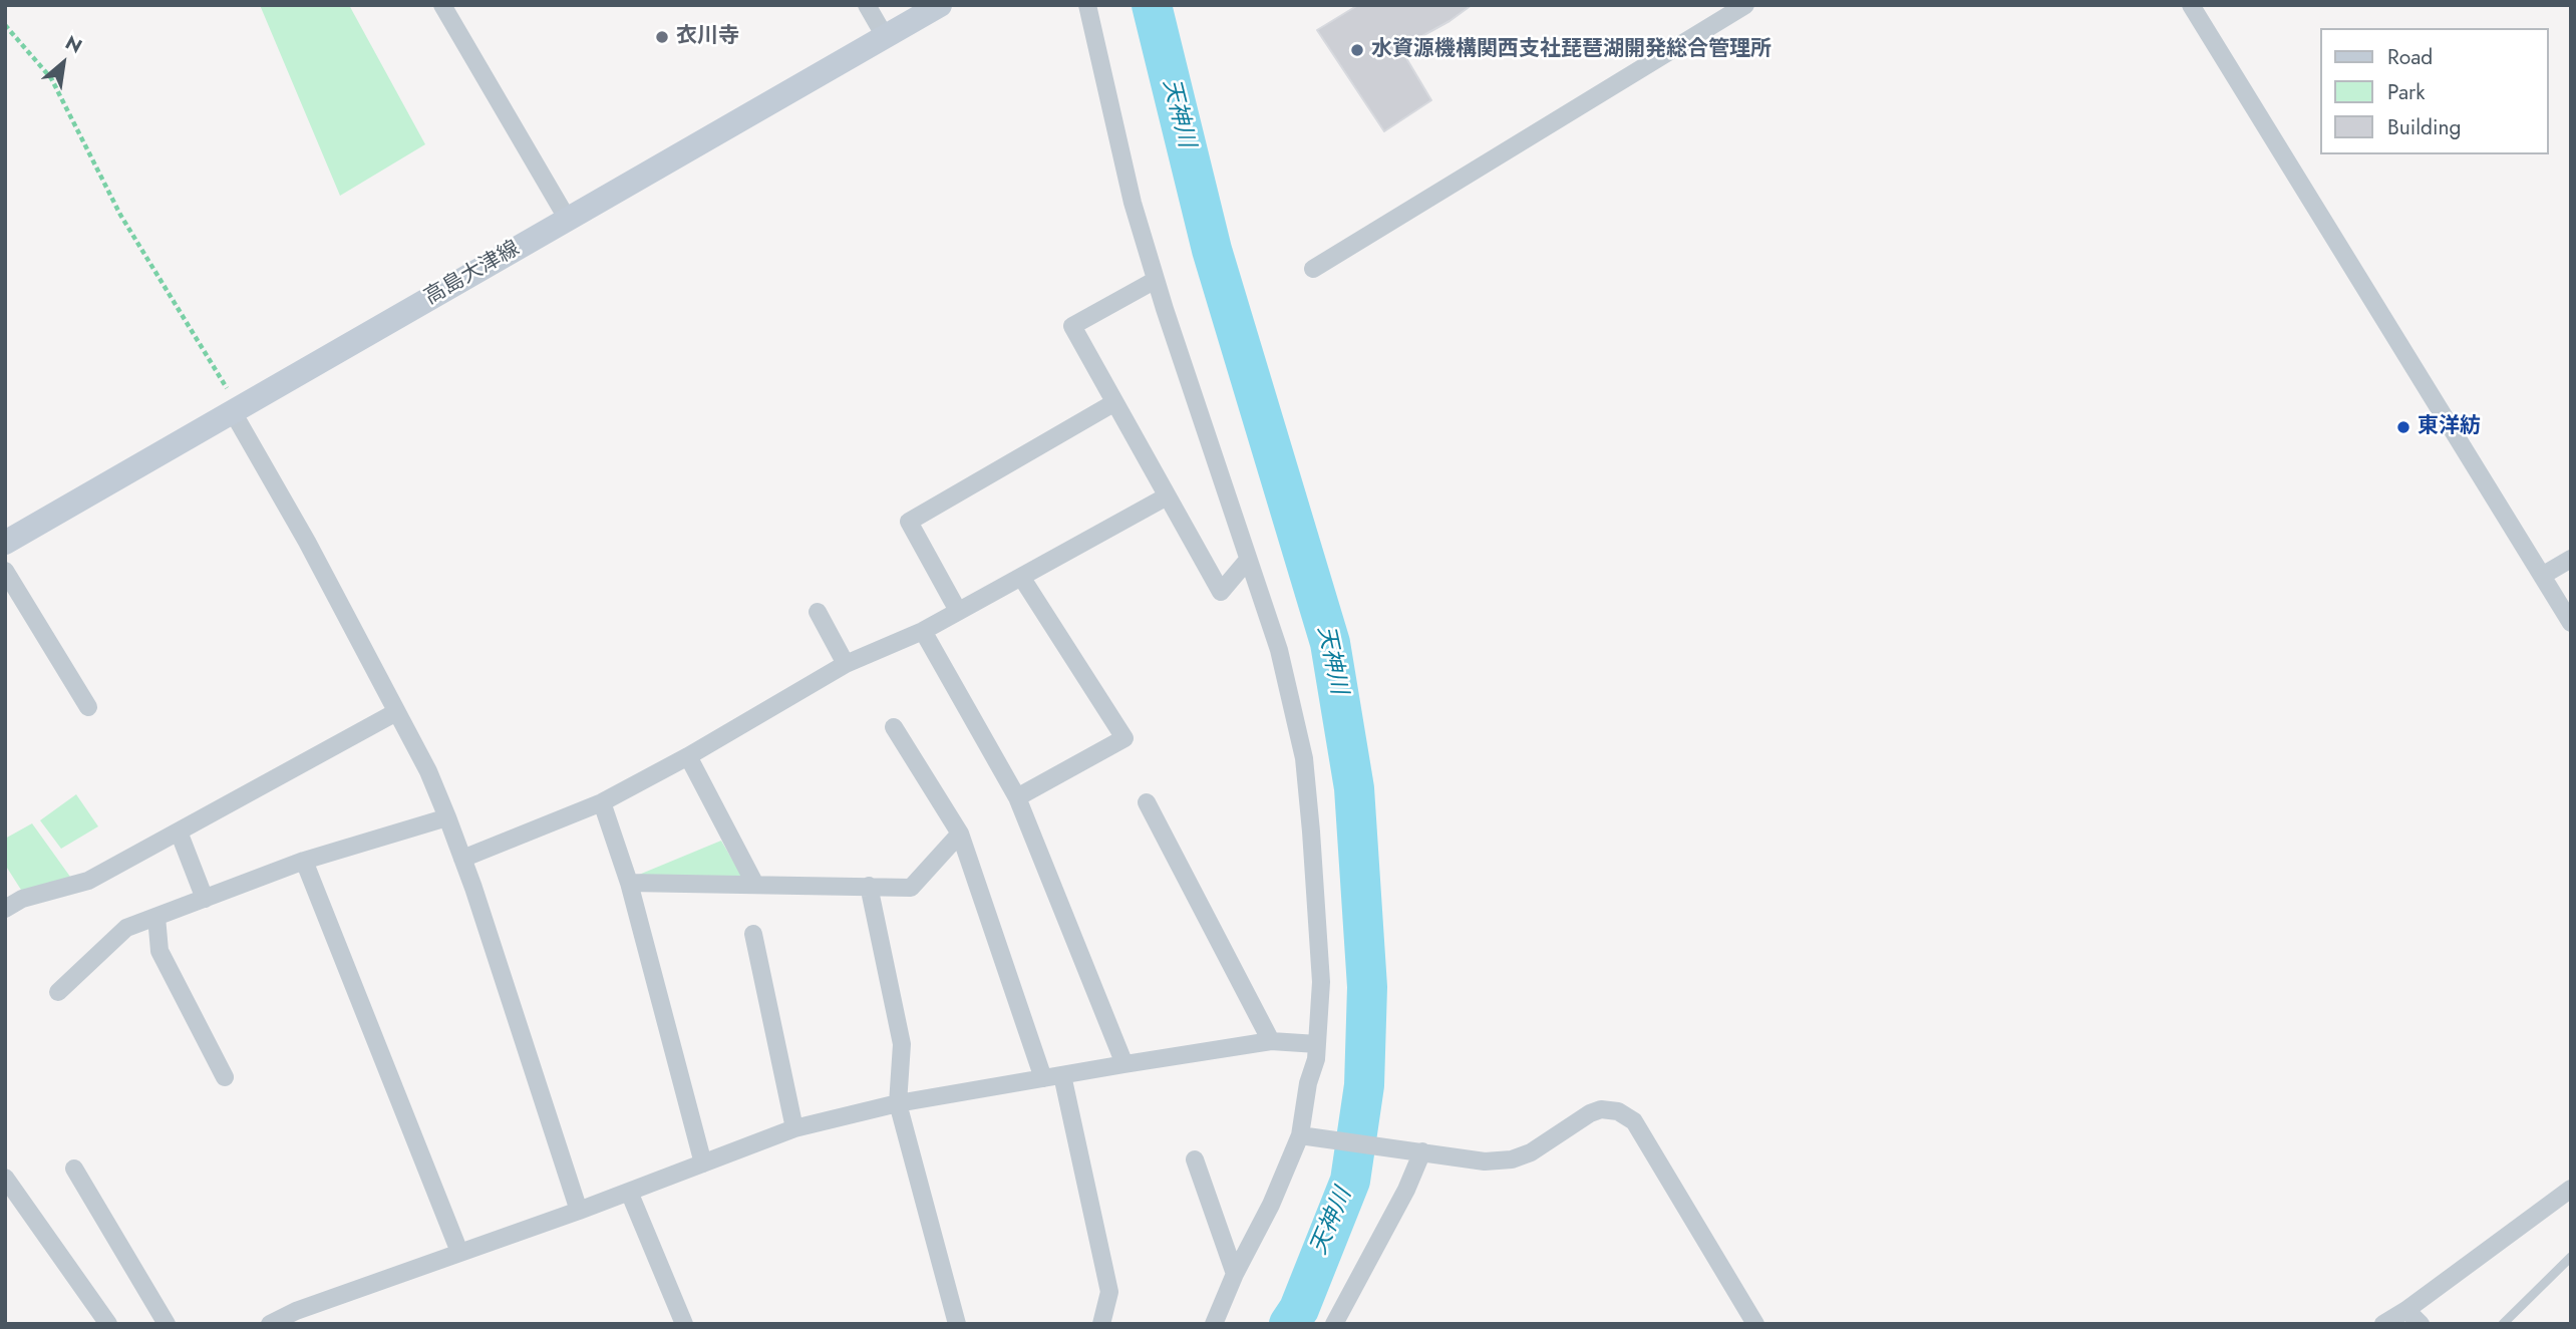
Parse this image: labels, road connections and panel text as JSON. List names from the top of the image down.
{
  "streets": {
    "main road": ["高島大津線"]
  },
  "water": ["天神川"],
  "places": ["衣川寺", "水資源機構関西支社琵琶湖開発総合管理所", "東洋紡"],
  "legend": ["Road", "Park", "Building"],
  "north": "top right"
}
